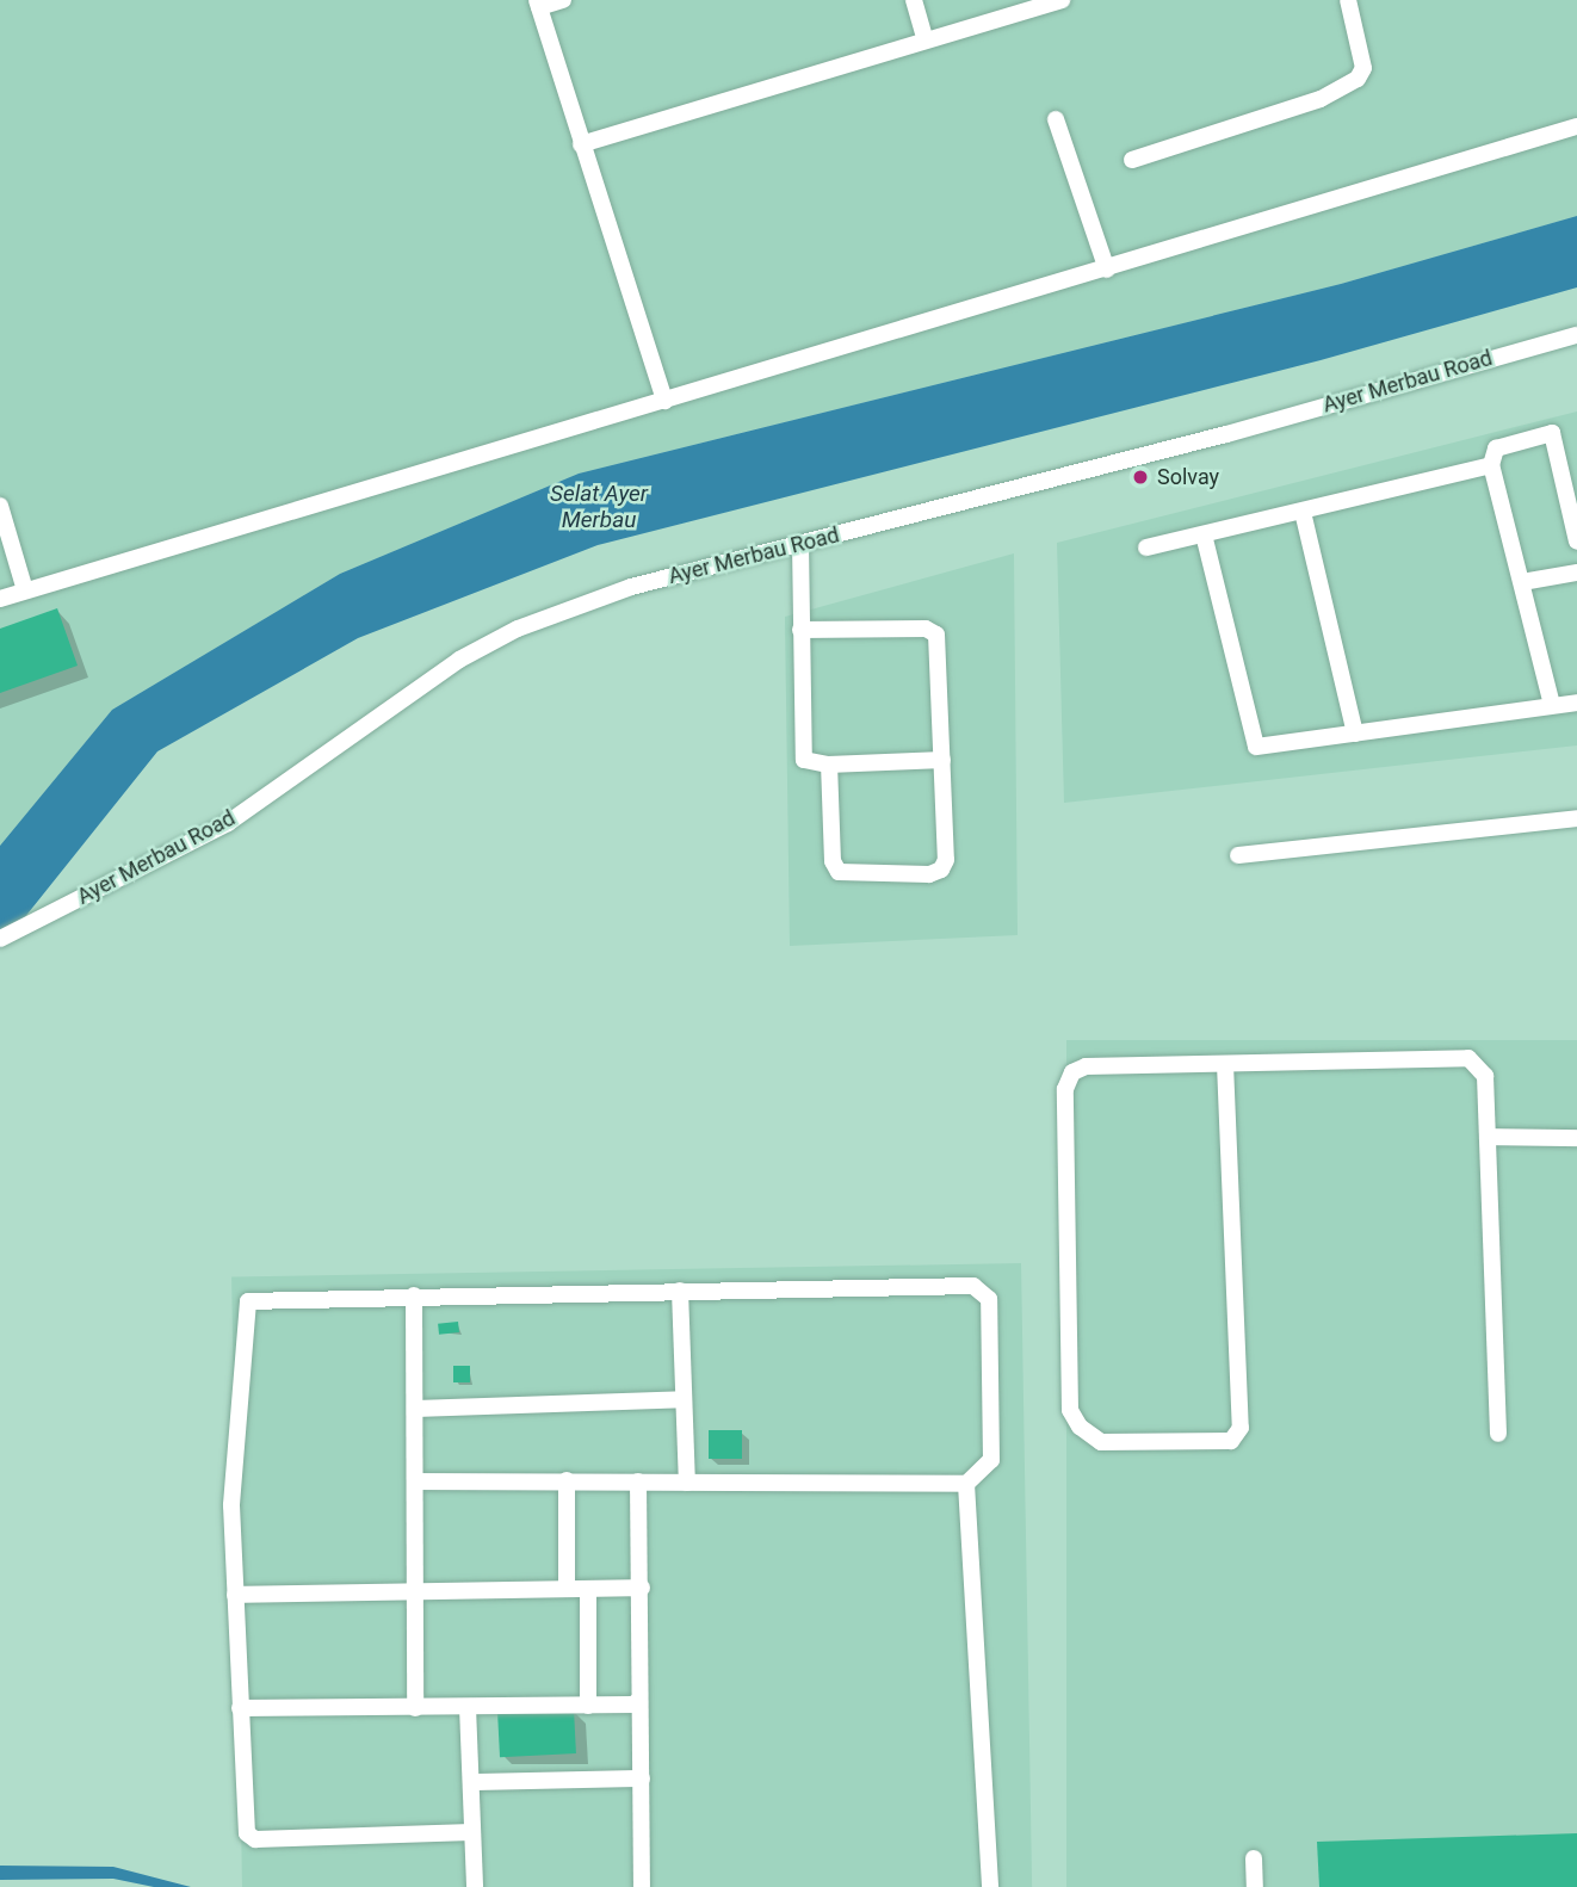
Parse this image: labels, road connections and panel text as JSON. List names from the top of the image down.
{
  "streets": {
    "street": ["Ayer Merbau Road"]
  },
  "water": ["Selat Ayer Merbau"],
  "places": ["Solvay"]
}
